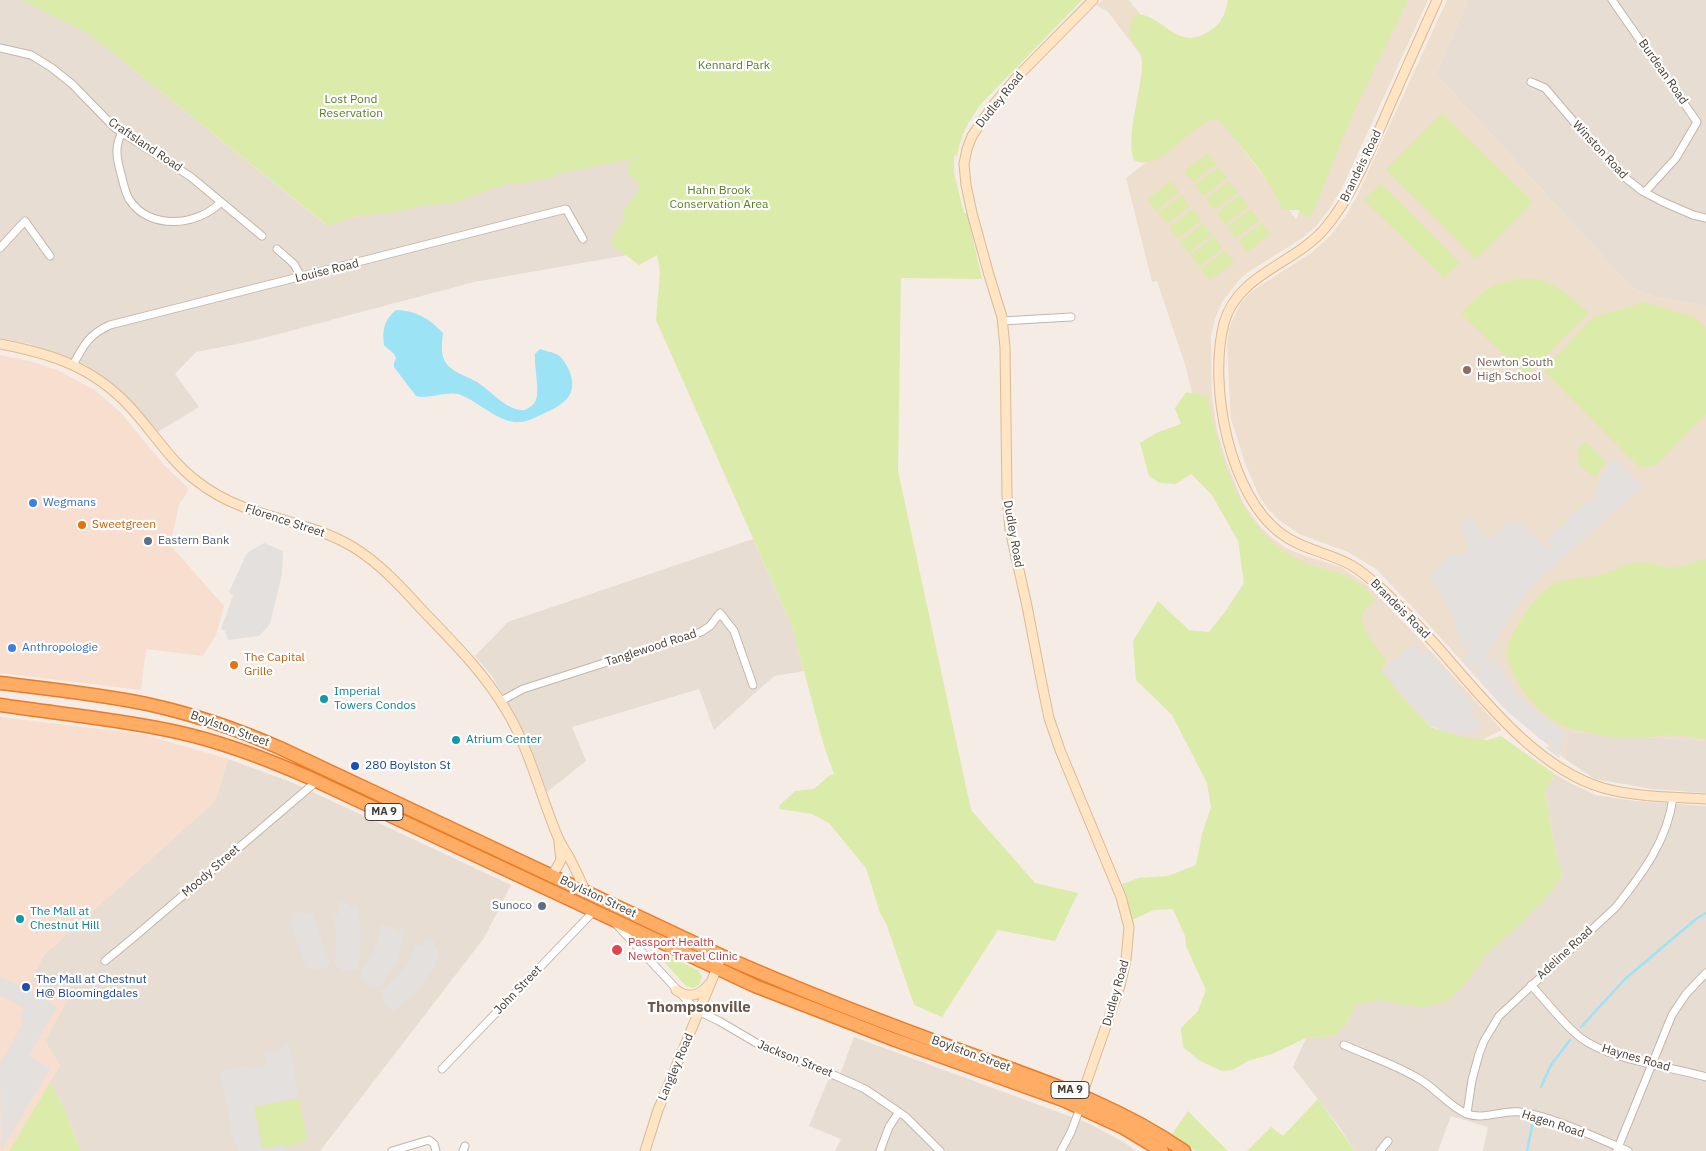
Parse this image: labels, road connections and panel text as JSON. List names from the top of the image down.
{
  "streets": {
    "highway": ["Boylston Street", "MA 9"],
    "street": [
      "Burdean Road",
      "Dudley Road",
      "Craftsland Road",
      "Winston Road",
      "Brandeis Road",
      "Louise Road",
      "Florence Street",
      "Tanglewood Road",
      "Moody Street",
      "Adeline Road",
      "John Street",
      "Haynes Road",
      "Jackson Street",
      "Langley Road",
      "Hagen Road"
    ]
  },
  "crossings": [
    ["Burdean Road", "Winston Road"],
    ["Dudley Road", "Boylston Street"],
    ["Brandeis Road", "Adeline Road"],
    ["Louise Road", "Florence Street"],
    ["Florence Street", "Tanglewood Road"],
    ["Florence Street", "Boylston Street"],
    ["Boylston Street", "Moody Street"],
    ["Boylston Street", "John Street"],
    ["Boylston Street", "Jackson Street"],
    ["Boylston Street", "Langley Road"],
    ["Adeline Road", "Haynes Road"],
    ["Adeline Road", "Hagen Road"],
    ["Jackson Street", "Langley Road"]
  ],
  "districts": ["Thompsonville"],
  "parks": ["Kennard Park", "Lost Pond Reservation", "Hahn Brook Conservation Area"],
  "places": [
    "Newton South High School",
    "Wegmans",
    "Sweetgreen",
    "Eastern Bank",
    "Anthropologie",
    "The Capital Grille",
    "Imperial Towers Condos",
    "Atrium Center",
    "280 Boylston St",
    "Sunoco",
    "The Mall at Chestnut Hill",
    "Passport Health Newton Travel Clinic",
    "The Mall at Chestnut H@ Bloomingdales"
  ]
}
